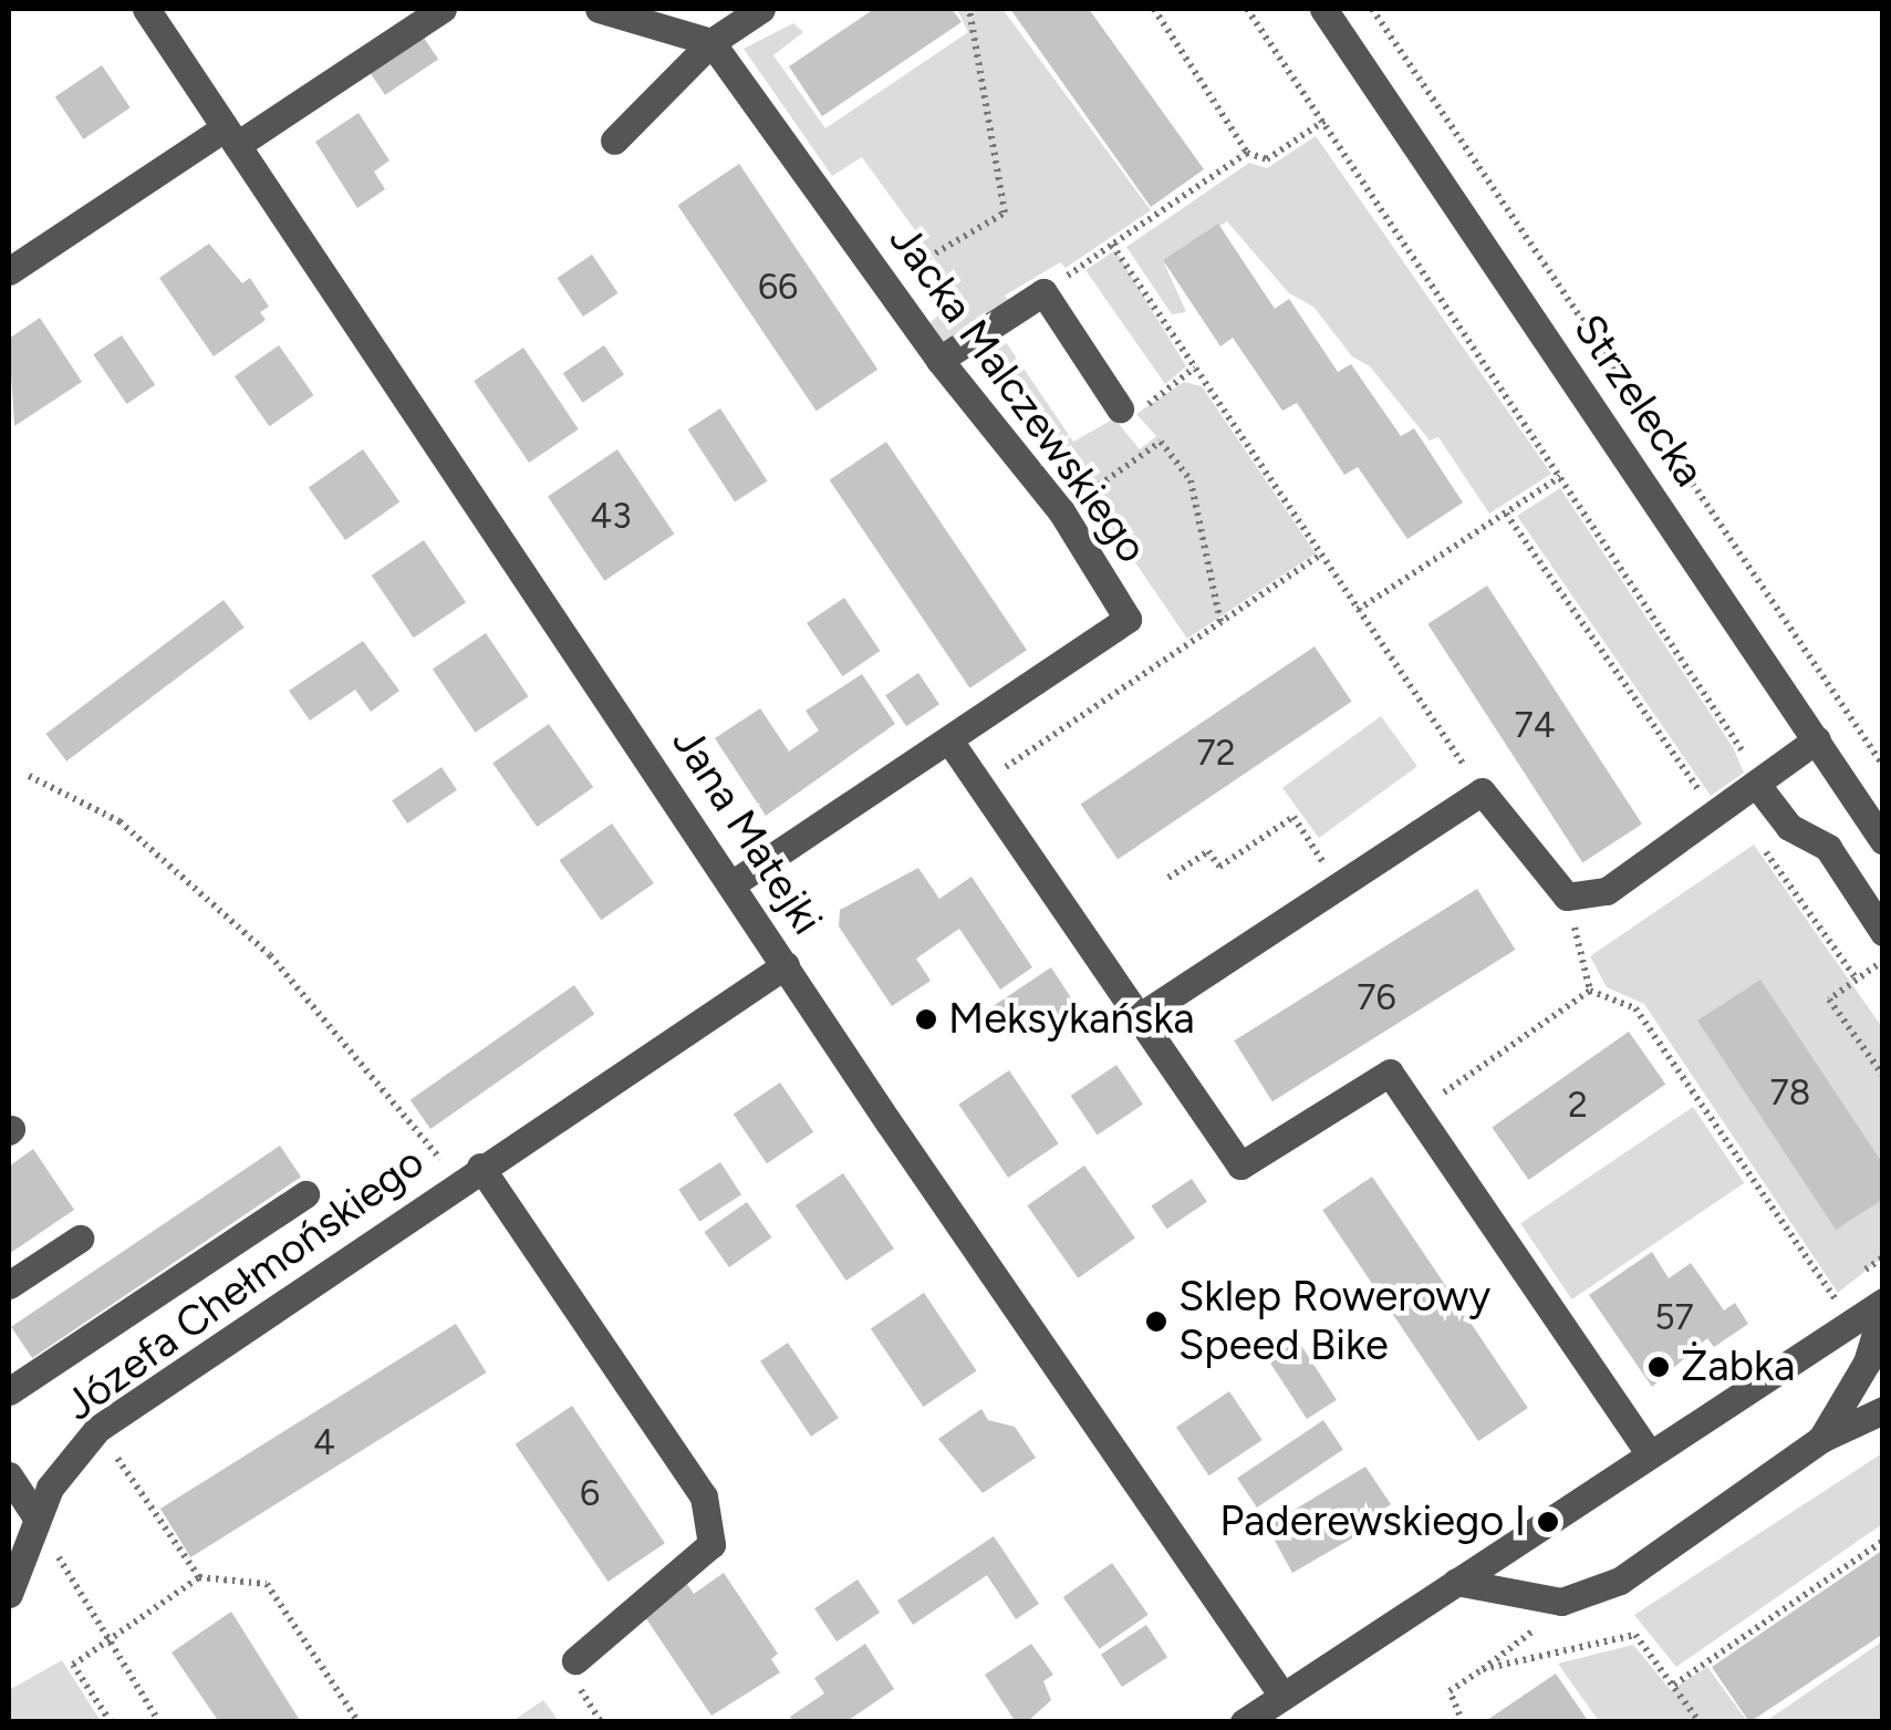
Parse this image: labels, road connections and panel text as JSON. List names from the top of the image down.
{
  "streets": {
    "street": [
      "Jacka Malczewskiego",
      "Strzelecka",
      "Jana Matejki",
      "Józefa Chełmońskiego"
    ]
  },
  "crossings": [
    ["Jacka Malczewskiego", "Jana Matejki"],
    ["Jana Matejki", "Józefa Chełmońskiego"]
  ],
  "places": [
    "Meksykańska",
    "Sklep Rowerowy Speed Bike",
    "Żabka",
    "Paderewskiego I"
  ],
  "house_numbers": [
    "66",
    "43",
    "74",
    "72",
    "76",
    "78",
    "2",
    "57",
    "4",
    "6"
  ]
}
